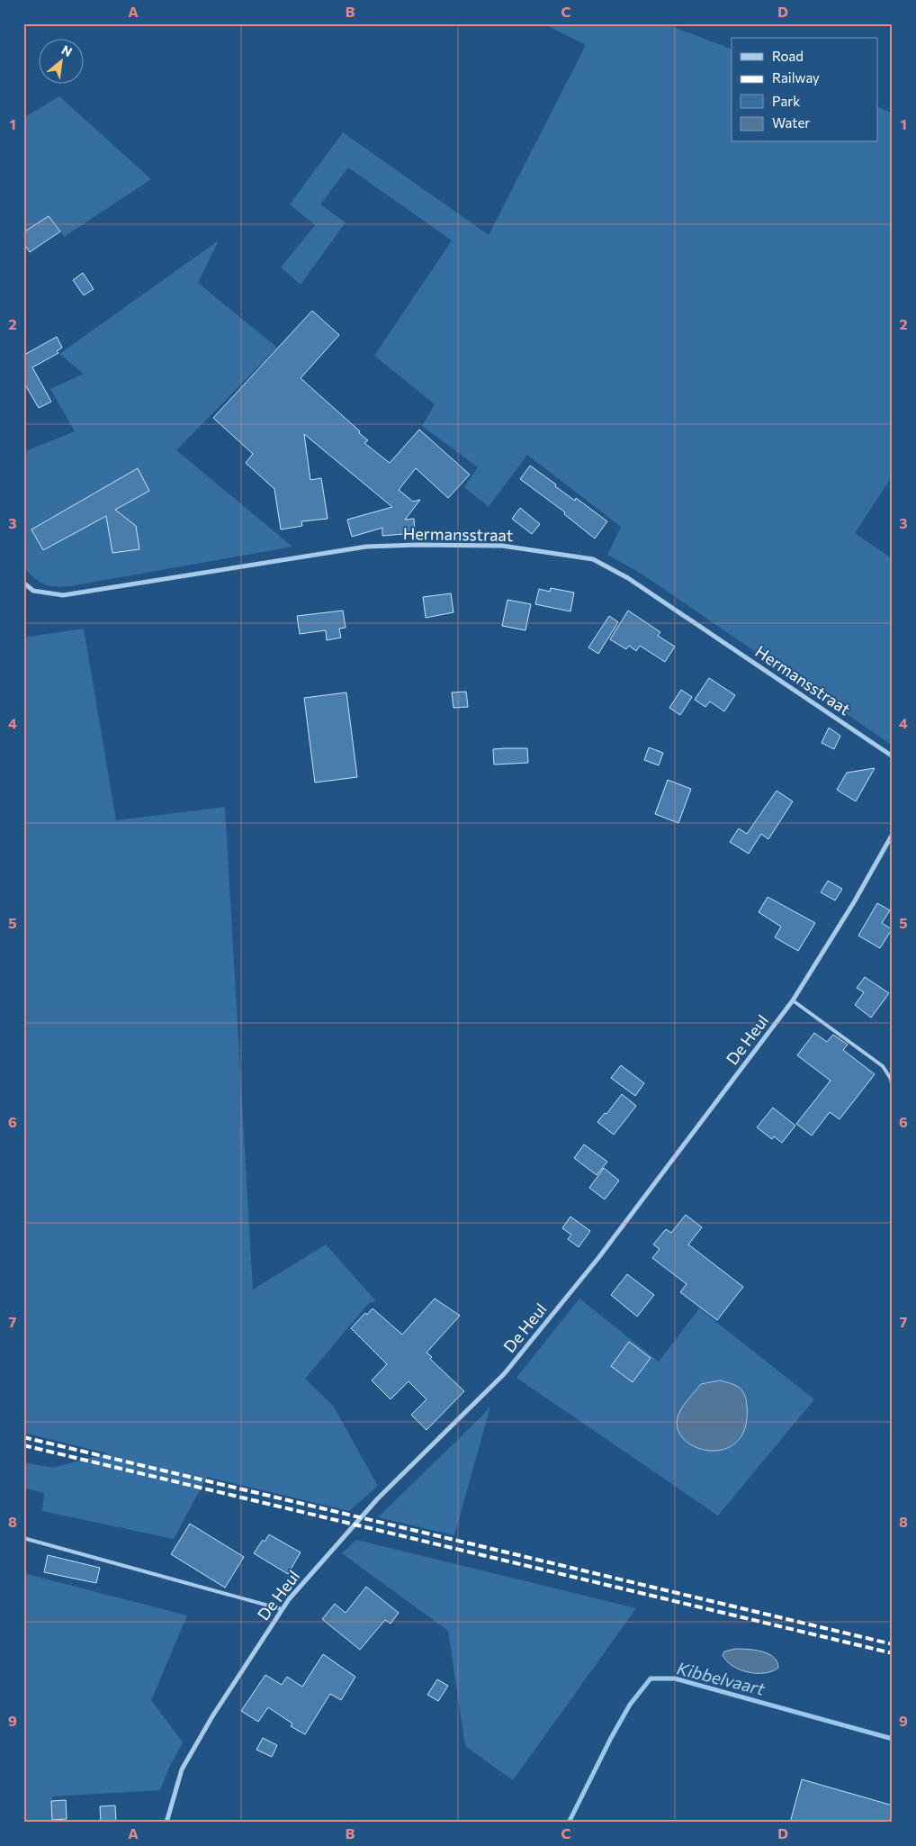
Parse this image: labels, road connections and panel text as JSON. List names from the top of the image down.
{
  "streets": {
    "street": ["Hermansstraat", "De Heul"]
  },
  "water": ["Kibbelvaart"],
  "legend": [
    "Road",
    "Railway",
    "Park",
    "Water"
  ],
  "north": "top right",
  "grid": {
    "columns": [
      "A",
      "B",
      "C",
      "D"
    ],
    "rows": [
      "1",
      "2",
      "3",
      "4",
      "5",
      "6",
      "7",
      "8",
      "9"
    ]
  }
}
